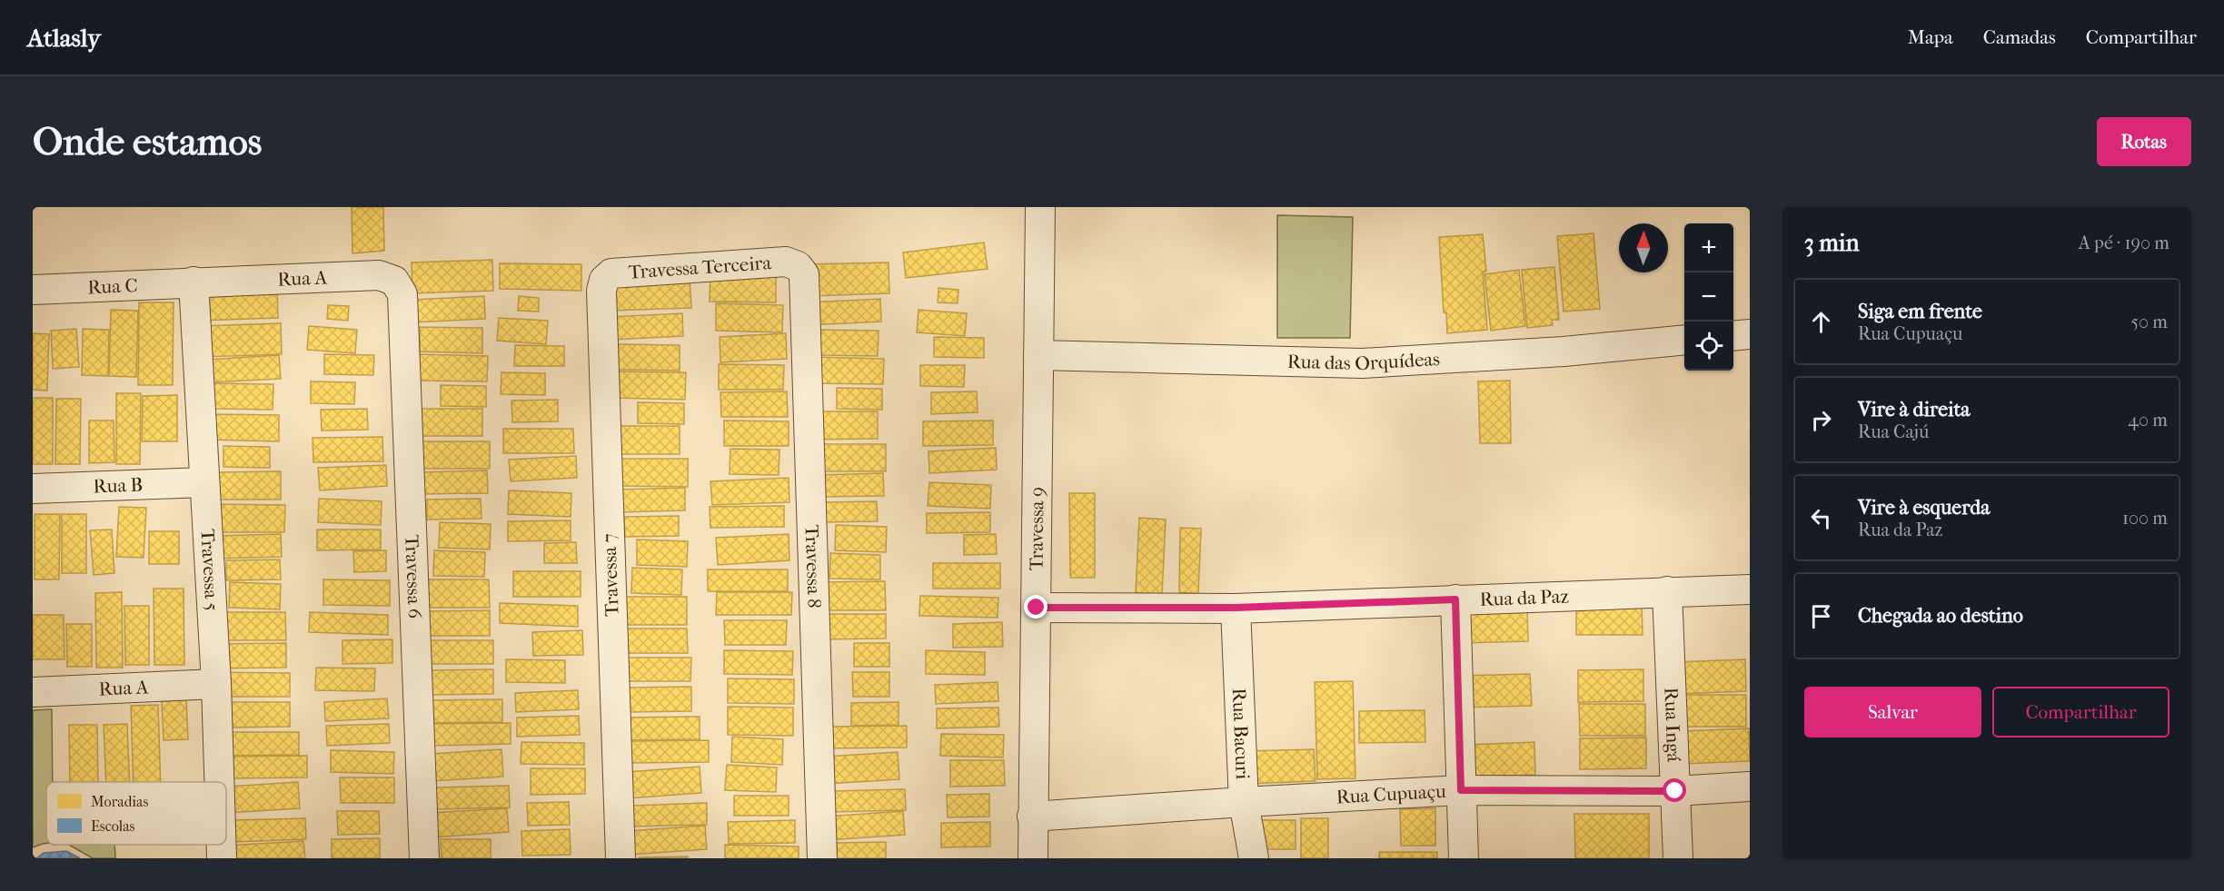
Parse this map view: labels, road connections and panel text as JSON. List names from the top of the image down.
{
  "streets": {
    "street": [
      "Travessa Terceira",
      "Rua A",
      "Rua C",
      "Rua das Orquídeas",
      "Rua B",
      "Travessa 9",
      "Travessa 8",
      "Travessa 5",
      "Travessa 7",
      "Travessa 6",
      "Rua da Paz",
      "Rua Ingá",
      "Rua Bacuri",
      "Rua Cupuaçu"
    ]
  },
  "crossings": [
    ["Travessa Terceira", "Travessa 8"],
    ["Travessa Terceira", "Travessa 7"],
    ["Rua A", "Rua C"],
    ["Rua A", "Travessa 5"],
    ["Rua A", "Travessa 6"],
    ["Rua C", "Travessa 5"],
    ["Rua das Orquídeas", "Travessa 9"],
    ["Rua B", "Travessa 5"],
    ["Travessa 9", "Rua da Paz"],
    ["Travessa 9", "Rua Cupuaçu"],
    ["Rua da Paz", "Rua Ingá"],
    ["Rua da Paz", "Rua Bacuri"],
    ["Rua Ingá", "Rua Cupuaçu"],
    ["Rua Bacuri", "Rua Cupuaçu"]
  ],
  "legend": ["Moradias", "Escolas"],
  "north": "top",
  "page": {
    "header": "Atlasly",
    "nav": ["Mapa", "Camadas", "Compartilhar"],
    "buttons": [
      "Rotas",
      ["Salvar", "Compartilhar"]
    ],
    "title": "Onde estamos",
    "heading": ["3 min", "A pé · 190 m"],
    "map_buttons": ["+", "−"],
    "list": [
      ["Siga em frente", "Rua Cupuaçu", "50 m"],
      ["Vire à direita", "Rua Cajú", "40 m"],
      ["Vire à esquerda", "Rua da Paz", "100 m"],
      "Chegada ao destino"
    ]
  }
}
